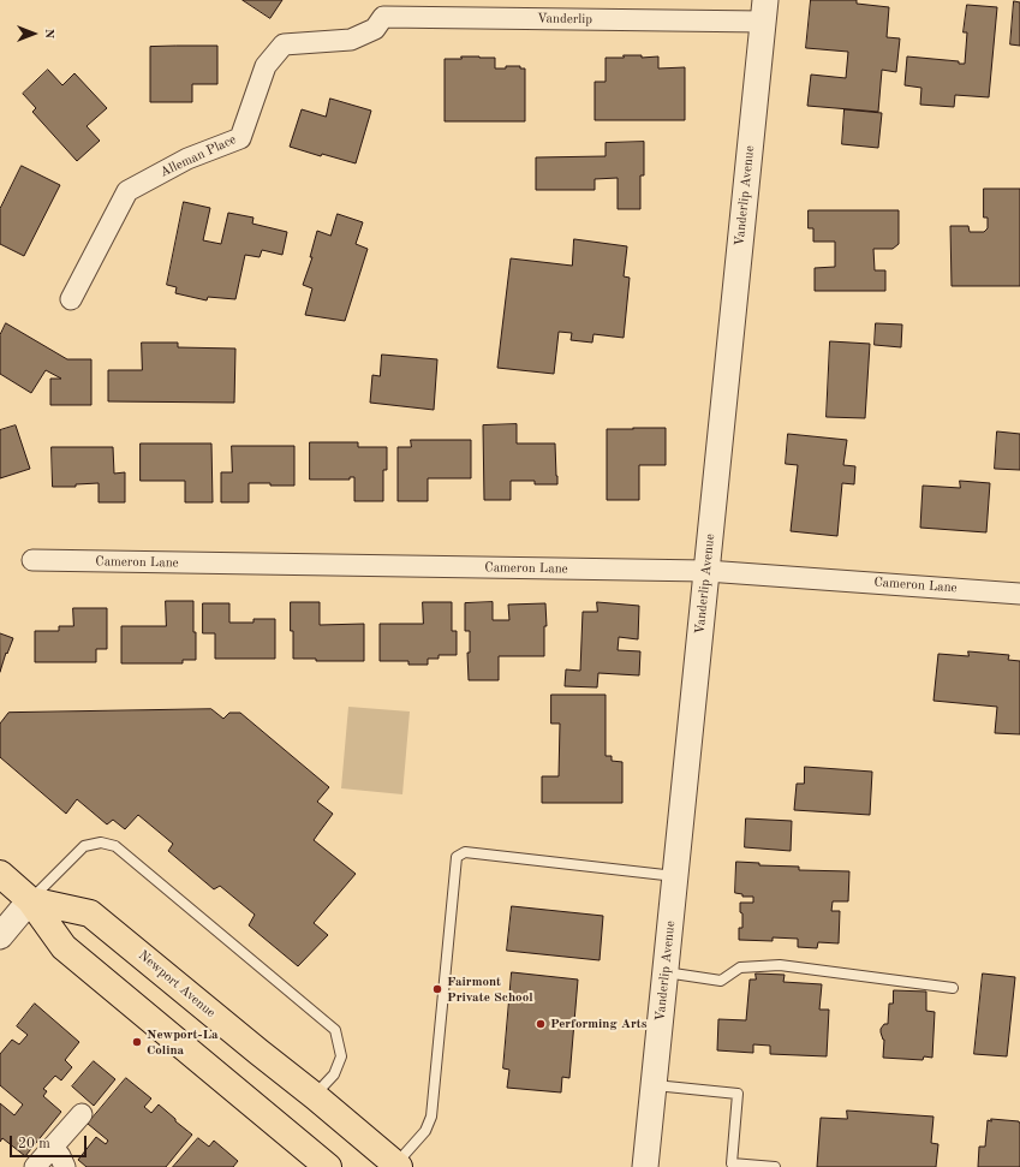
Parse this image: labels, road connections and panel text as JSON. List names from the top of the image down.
{
  "streets": {
    "main road": ["Newport Avenue"],
    "street": [
      "Vanderlip",
      "Alleman Place",
      "Vanderlip Avenue",
      "Cameron Lane"
    ]
  },
  "crossings": [
    ["Vanderlip", "Alleman Place"],
    ["Vanderlip", "Vanderlip Avenue"],
    ["Vanderlip Avenue", "Cameron Lane"]
  ],
  "places": ["Fairmont Private School", "Performing Arts", "Newport-La Colina"],
  "scale_bar": "20 m",
  "north": "right"
}
